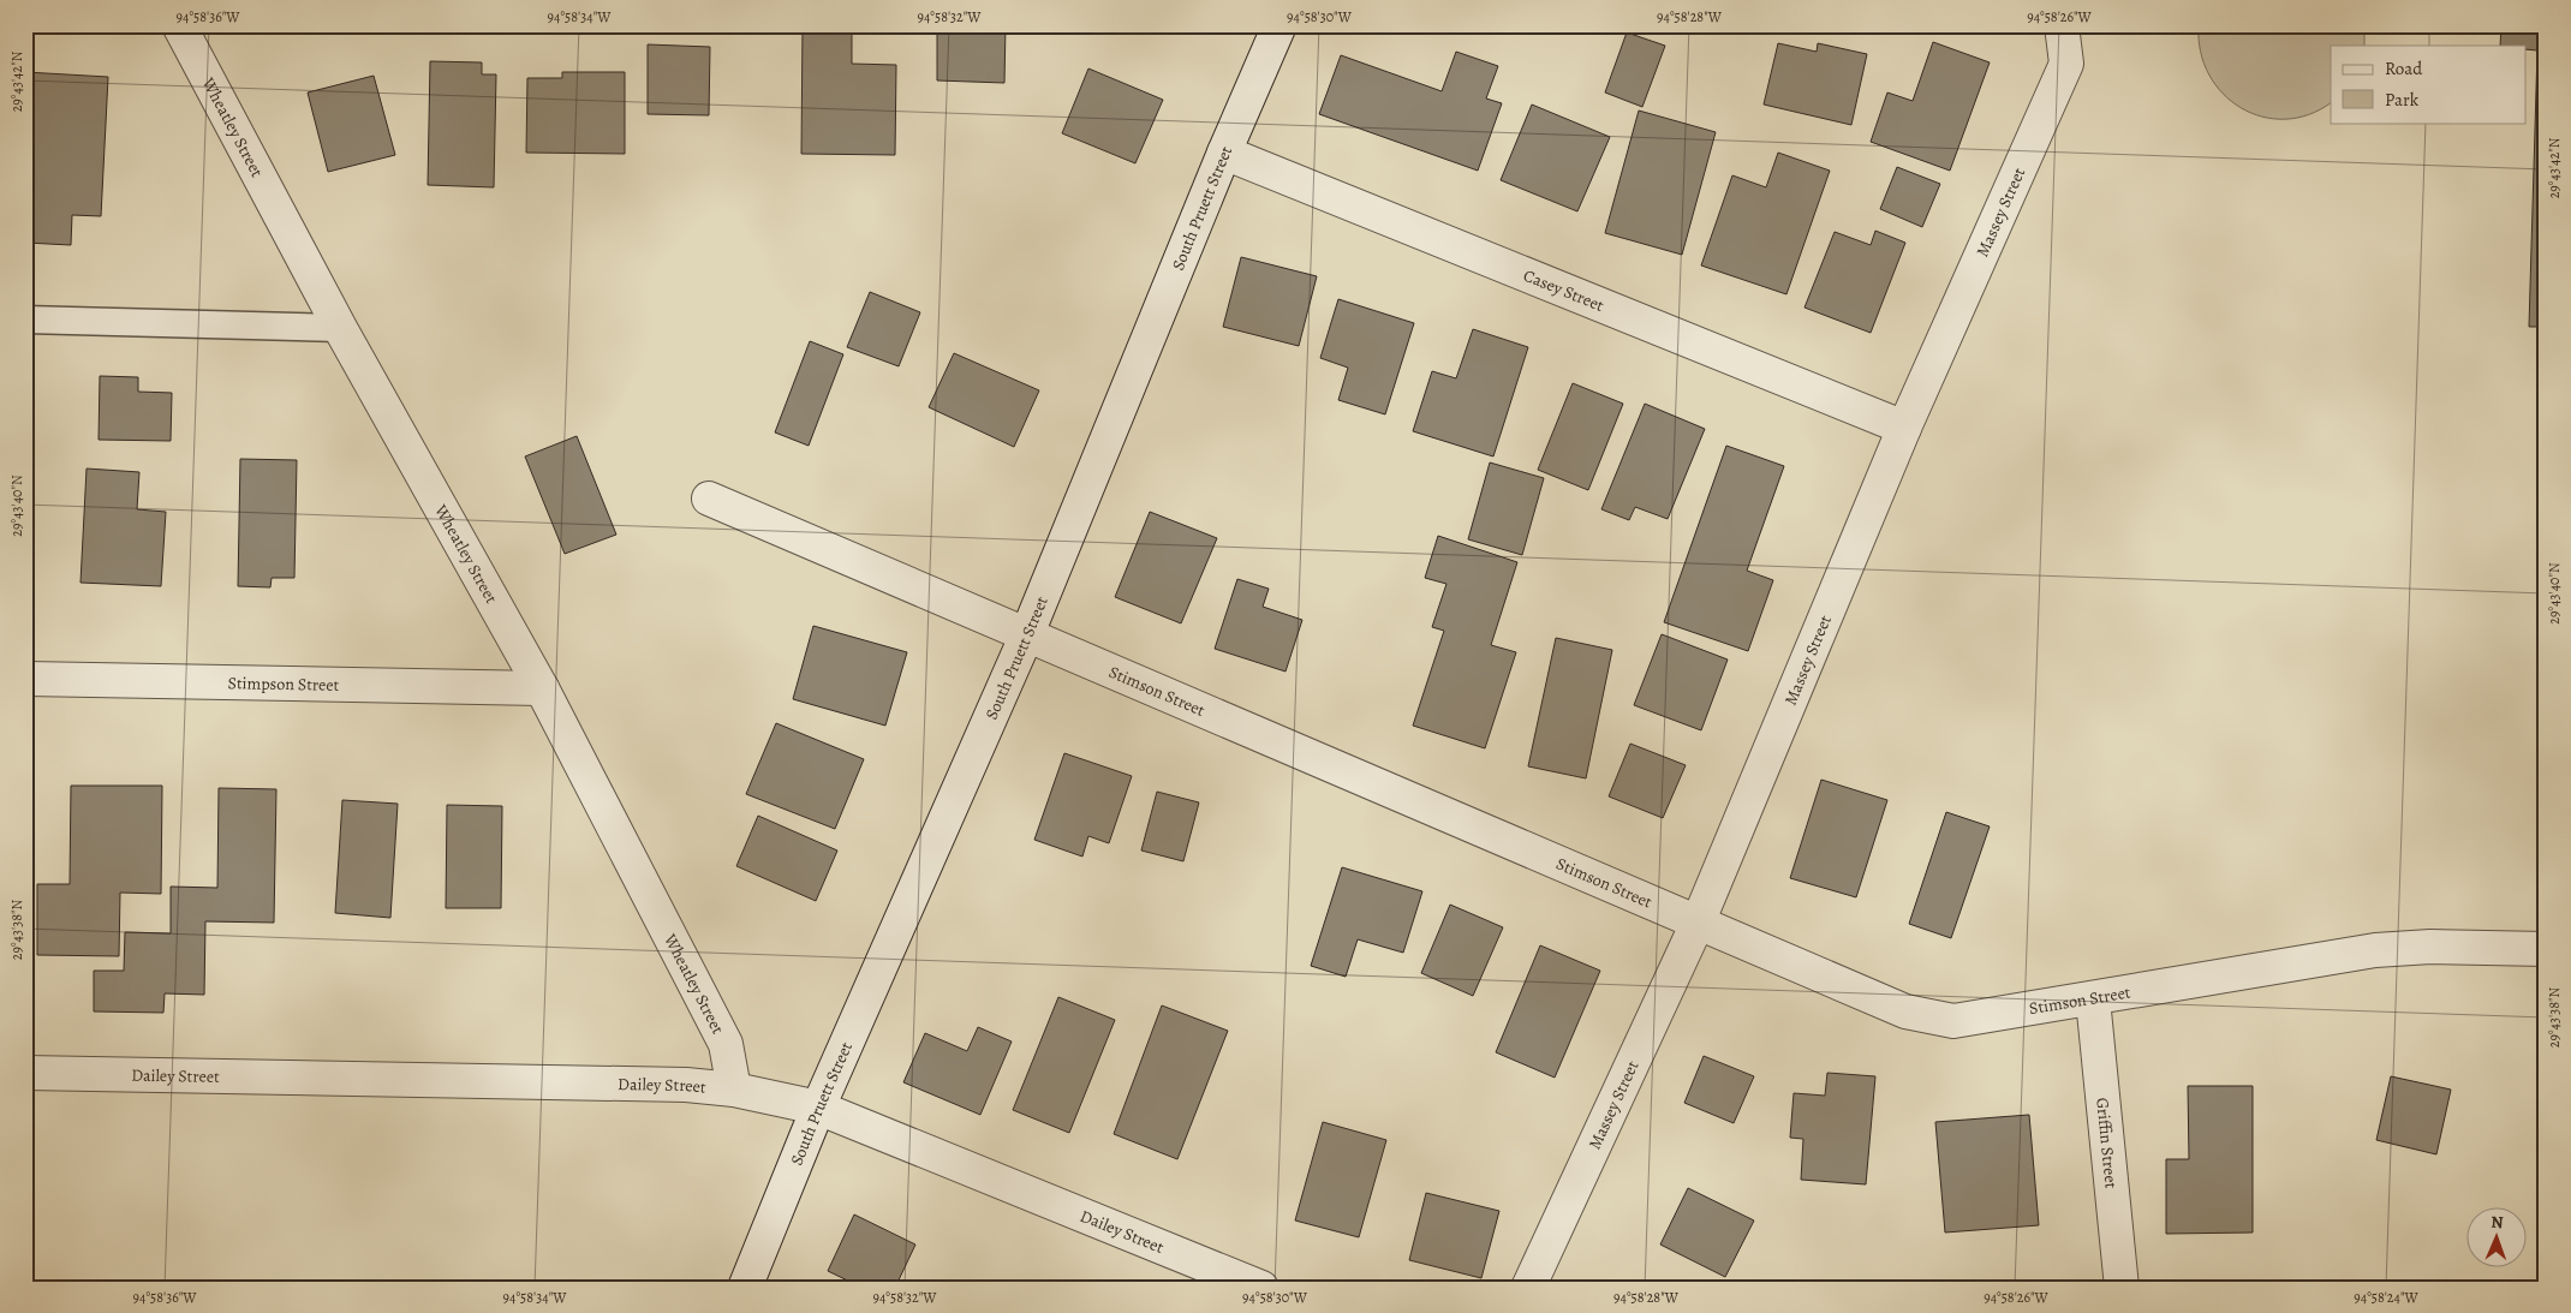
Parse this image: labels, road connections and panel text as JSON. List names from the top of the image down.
{
  "streets": {
    "street": [
      "Wheatley Street",
      "South Pruett Street",
      "Massey Street",
      "Casey Street",
      "Stimpson Street",
      "Stimson Street",
      "Dailey Street",
      "Griffin Street"
    ]
  },
  "crossings": [
    ["Wheatley Street", "Stimpson Street"],
    ["Wheatley Street", "Dailey Street"],
    ["South Pruett Street", "Casey Street"],
    ["South Pruett Street", "Stimson Street"],
    ["South Pruett Street", "Dailey Street"],
    ["Massey Street", "Casey Street"],
    ["Massey Street", "Stimson Street"],
    ["Stimson Street", "Griffin Street"]
  ],
  "legend": ["Road", "Park"],
  "north": "top",
  "coordinates": [
    "94°58'36\"W",
    "94°58'34\"W",
    "94°58'32\"W",
    "94°58'30\"W",
    "94°58'28\"W",
    "94°58'26\"W",
    "29°43'42\"N",
    "29°43'40\"N",
    "29°43'38\"N",
    "94°58'24\"W"
  ]
}
